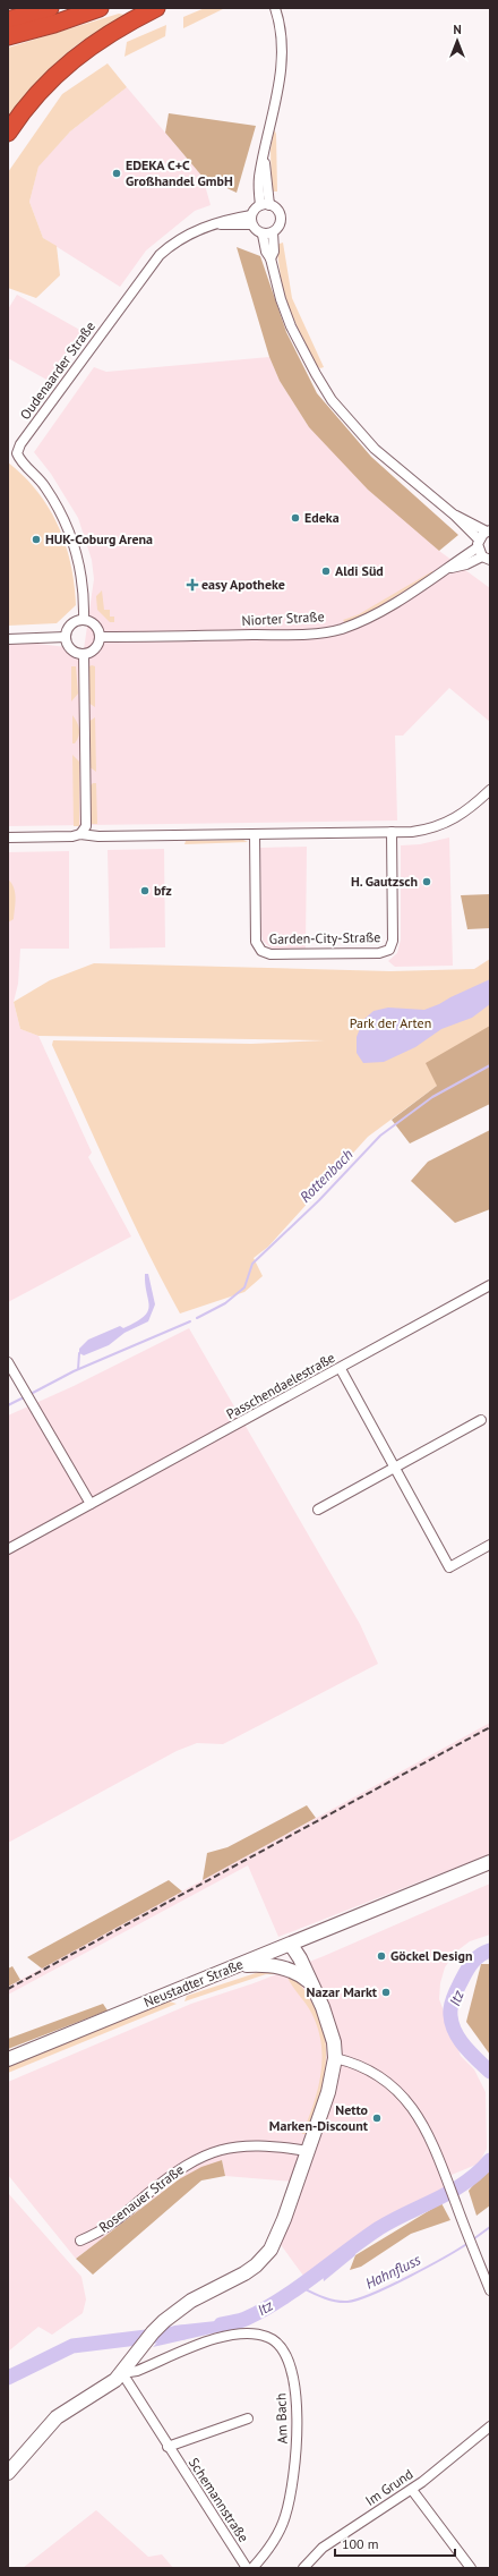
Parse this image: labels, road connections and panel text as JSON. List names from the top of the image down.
{
  "streets": {
    "street": [
      "Oudenaarder Straße",
      "Niorter Straße",
      "Garden-City-Straße",
      "Passchendaelestraße",
      "Neustadter Straße",
      "Rosenauer Straße",
      "Am Bach",
      "Im Grund",
      "Schemannstraße"
    ]
  },
  "crossings": [
    ["Am Bach", "Schemannstraße"]
  ],
  "water": ["Rottenbach", "Itz", "Hahnfluss"],
  "parks": ["Park der Arten"],
  "places": {
    "other": [
      "EDEKA C+C Großhandel GmbH",
      "Edeka",
      "HUK-Coburg Arena",
      "Aldi Süd",
      "H. Gautzsch",
      "bfz",
      "Göckel Design",
      "Nazar Markt",
      "Netto Marken-Discount"
    ],
    "health": ["easy Apotheke"]
  },
  "scale_bar": "100 m",
  "north": "top"
}
